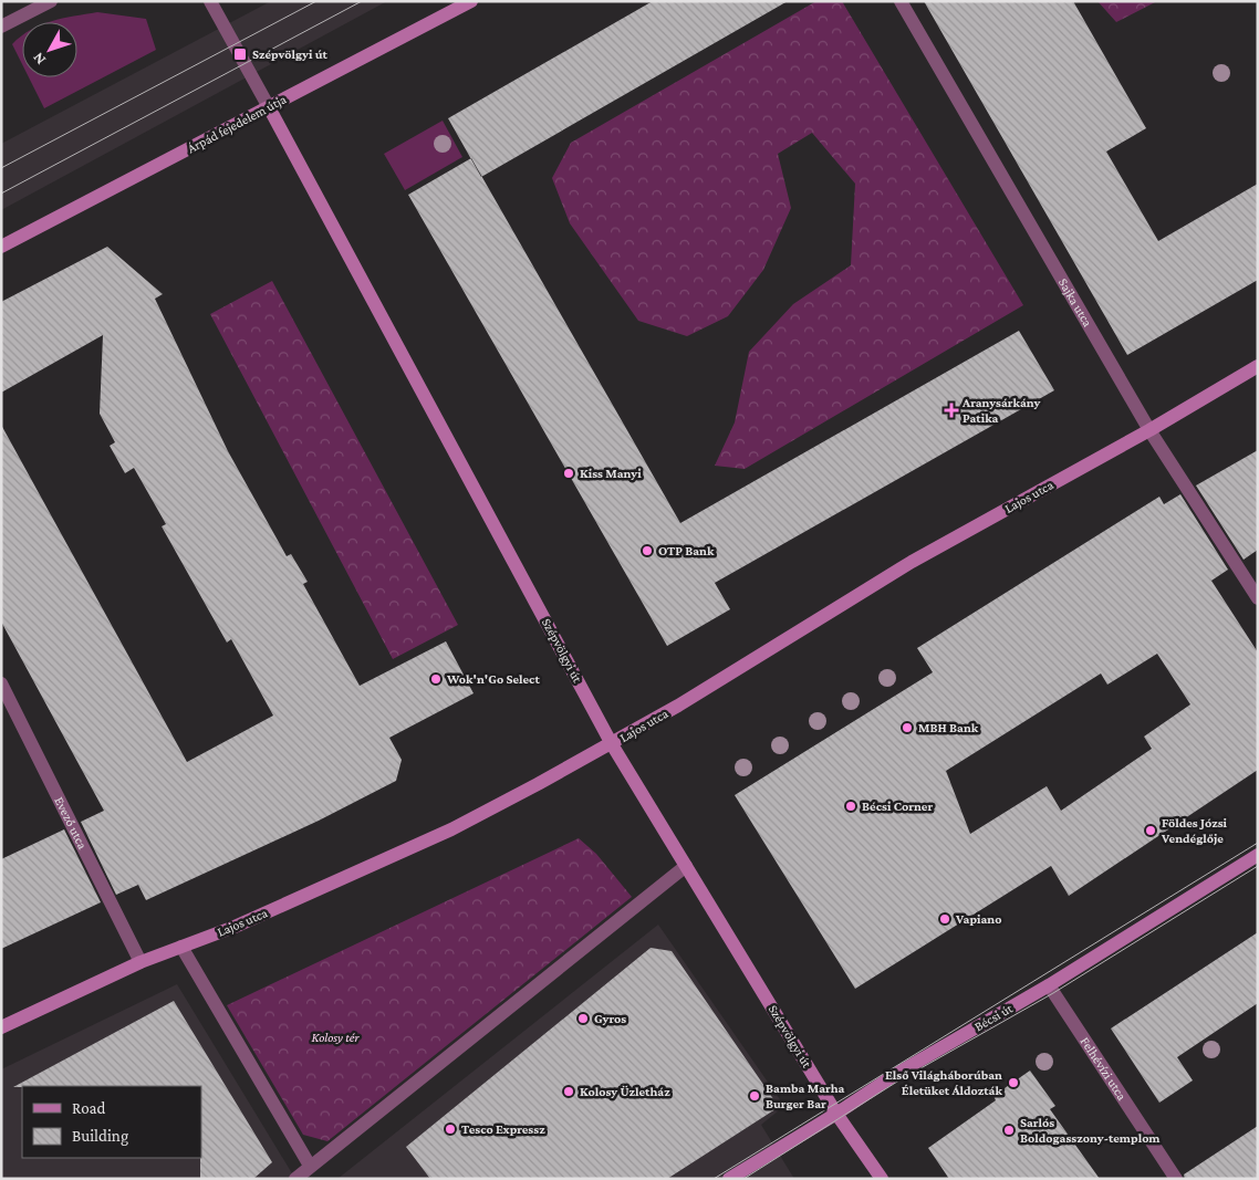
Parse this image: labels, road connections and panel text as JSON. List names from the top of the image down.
{
  "streets": {
    "street": [
      "Árpád fejedelem útja",
      "Sajka utca",
      "Lajos utca",
      "Szépvölgyi út",
      "Evező utca",
      "Bécsi út",
      "Felhévízi utca"
    ]
  },
  "crossings": [
    ["Árpád fejedelem útja", "Szépvölgyi út"],
    ["Sajka utca", "Lajos utca"],
    ["Lajos utca", "Szépvölgyi út"],
    ["Lajos utca", "Evező utca"],
    ["Szépvölgyi út", "Bécsi út"],
    ["Bécsi út", "Felhévízi utca"]
  ],
  "parks": ["Kolosy tér"],
  "places": {
    "transit": ["Szépvölgyi út"],
    "health": ["Aranysárkány Patika"],
    "other": [
      "Kiss Manyi",
      "OTP Bank",
      "Wok'n'Go Select",
      "MBH Bank",
      "Bécsi Corner",
      "Földes Józsi Vendéglője",
      "Vapiano",
      "Gyros",
      "Első Világháborúban Életüket Áldozták",
      "Kolosy Üzletház",
      "Bamba Marha Burger Bar",
      "Tesco Expressz",
      "Sarlós Boldogasszony-templom"
    ]
  },
  "legend": ["Road", "Building"],
  "north": "bottom left"
}
